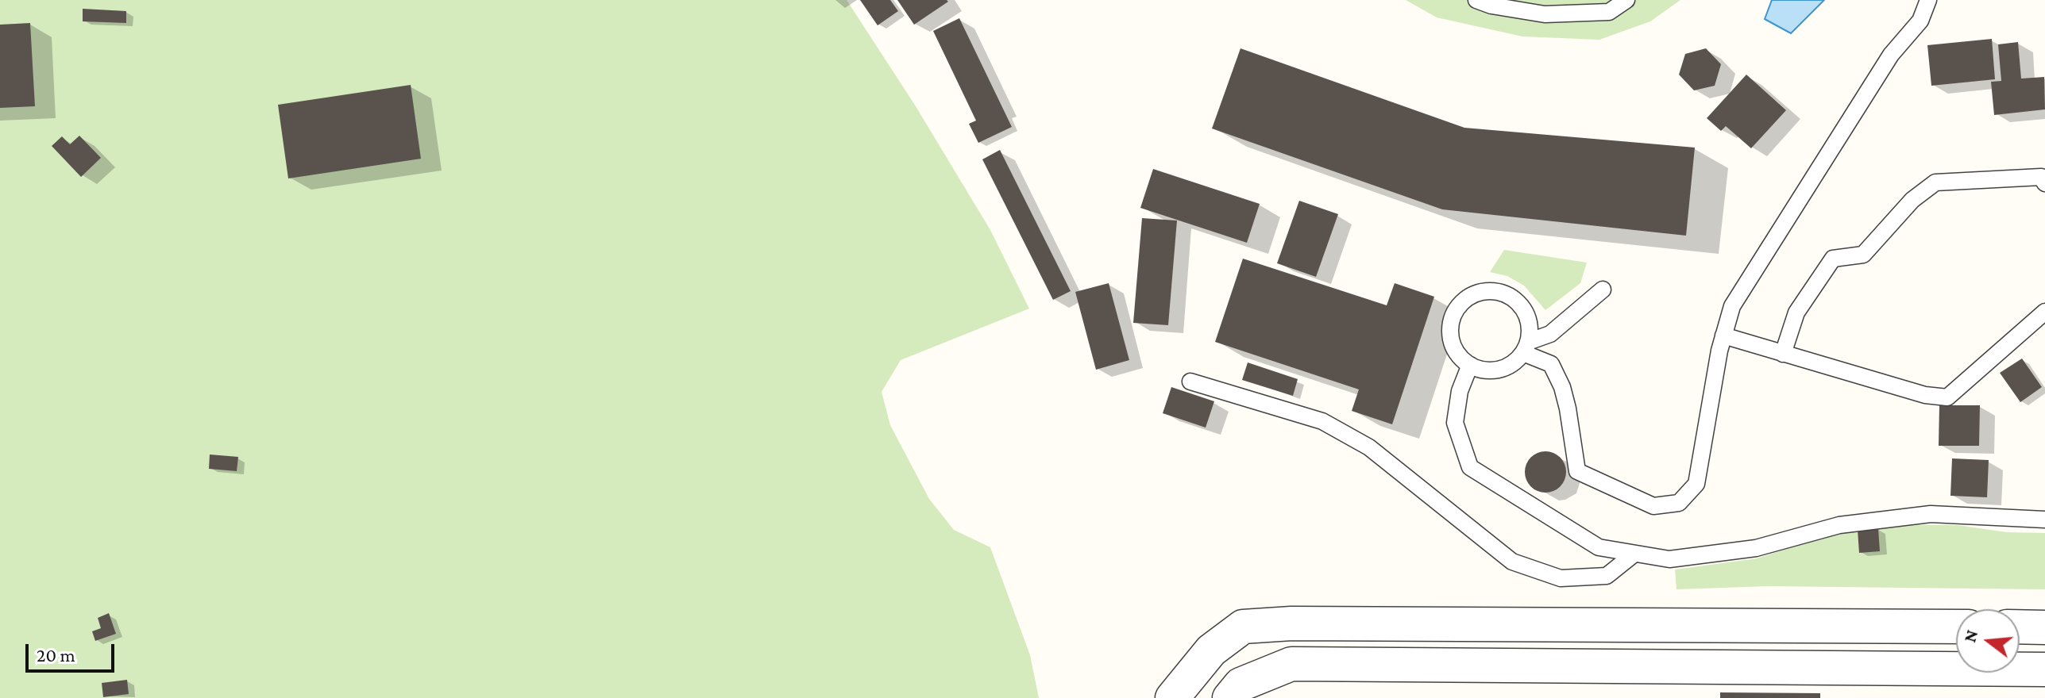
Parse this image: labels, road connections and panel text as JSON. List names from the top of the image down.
{
  "scale_bar": "20 m",
  "north": "left"
}
